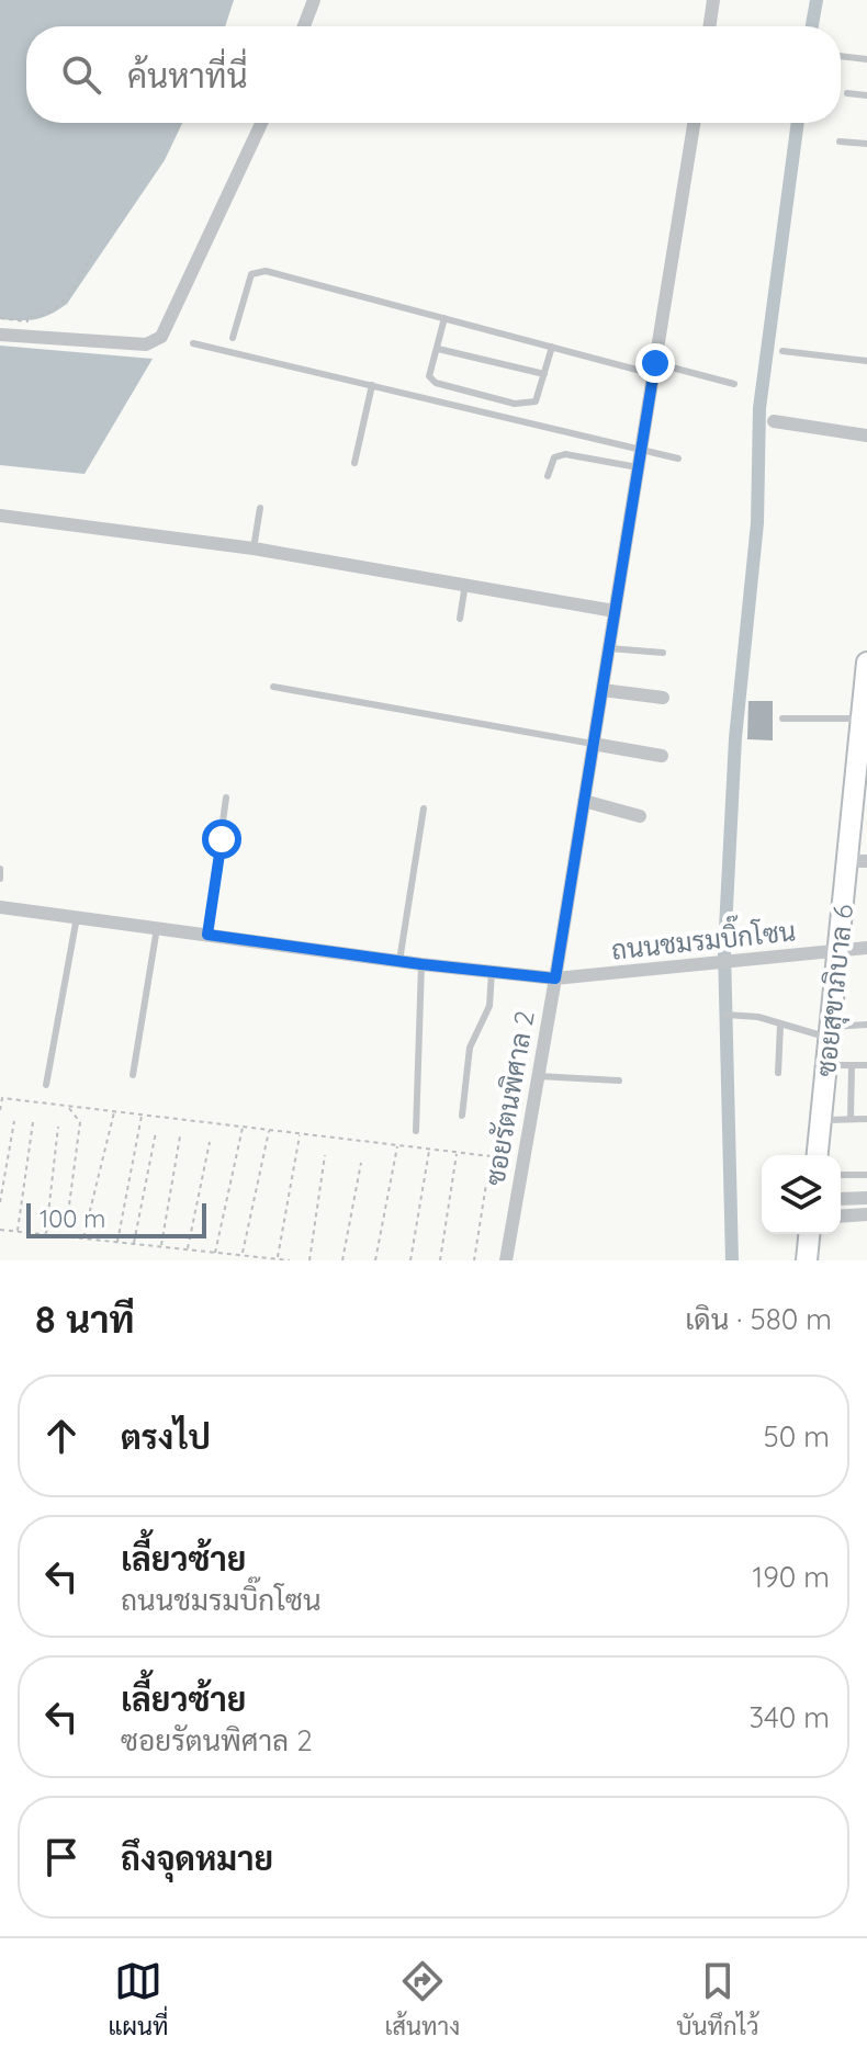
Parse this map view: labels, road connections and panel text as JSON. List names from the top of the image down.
{
  "streets": {
    "street": ["ถนนชมรมบิ๊กโซน", "ซอยสุขาภิบาล 6", "ซอยรัตนพิศาล 2"]
  },
  "crossings": [
    ["ถนนชมรมบิ๊กโซน", "ซอยสุขาภิบาล 6"],
    ["ถนนชมรมบิ๊กโซน", "ซอยรัตนพิศาล 2"]
  ],
  "scale_bar": "100 m",
  "page": {
    "search": "ค้นหาที่นี่",
    "scale": "100 m",
    "heading": ["8 นาที", "เดิน · 580 m"],
    "list": [
      ["ตรงไป", "50 m"],
      ["เลี้ยวซ้าย", "ถนนชมรมบิ๊กโซน", "190 m"],
      ["เลี้ยวซ้าย", "ซอยรัตนพิศาล 2", "340 m"],
      "ถึงจุดหมาย"
    ],
    "nav": ["แผนที่", "เส้นทาง", "บันทึกไว้"]
  }
}
